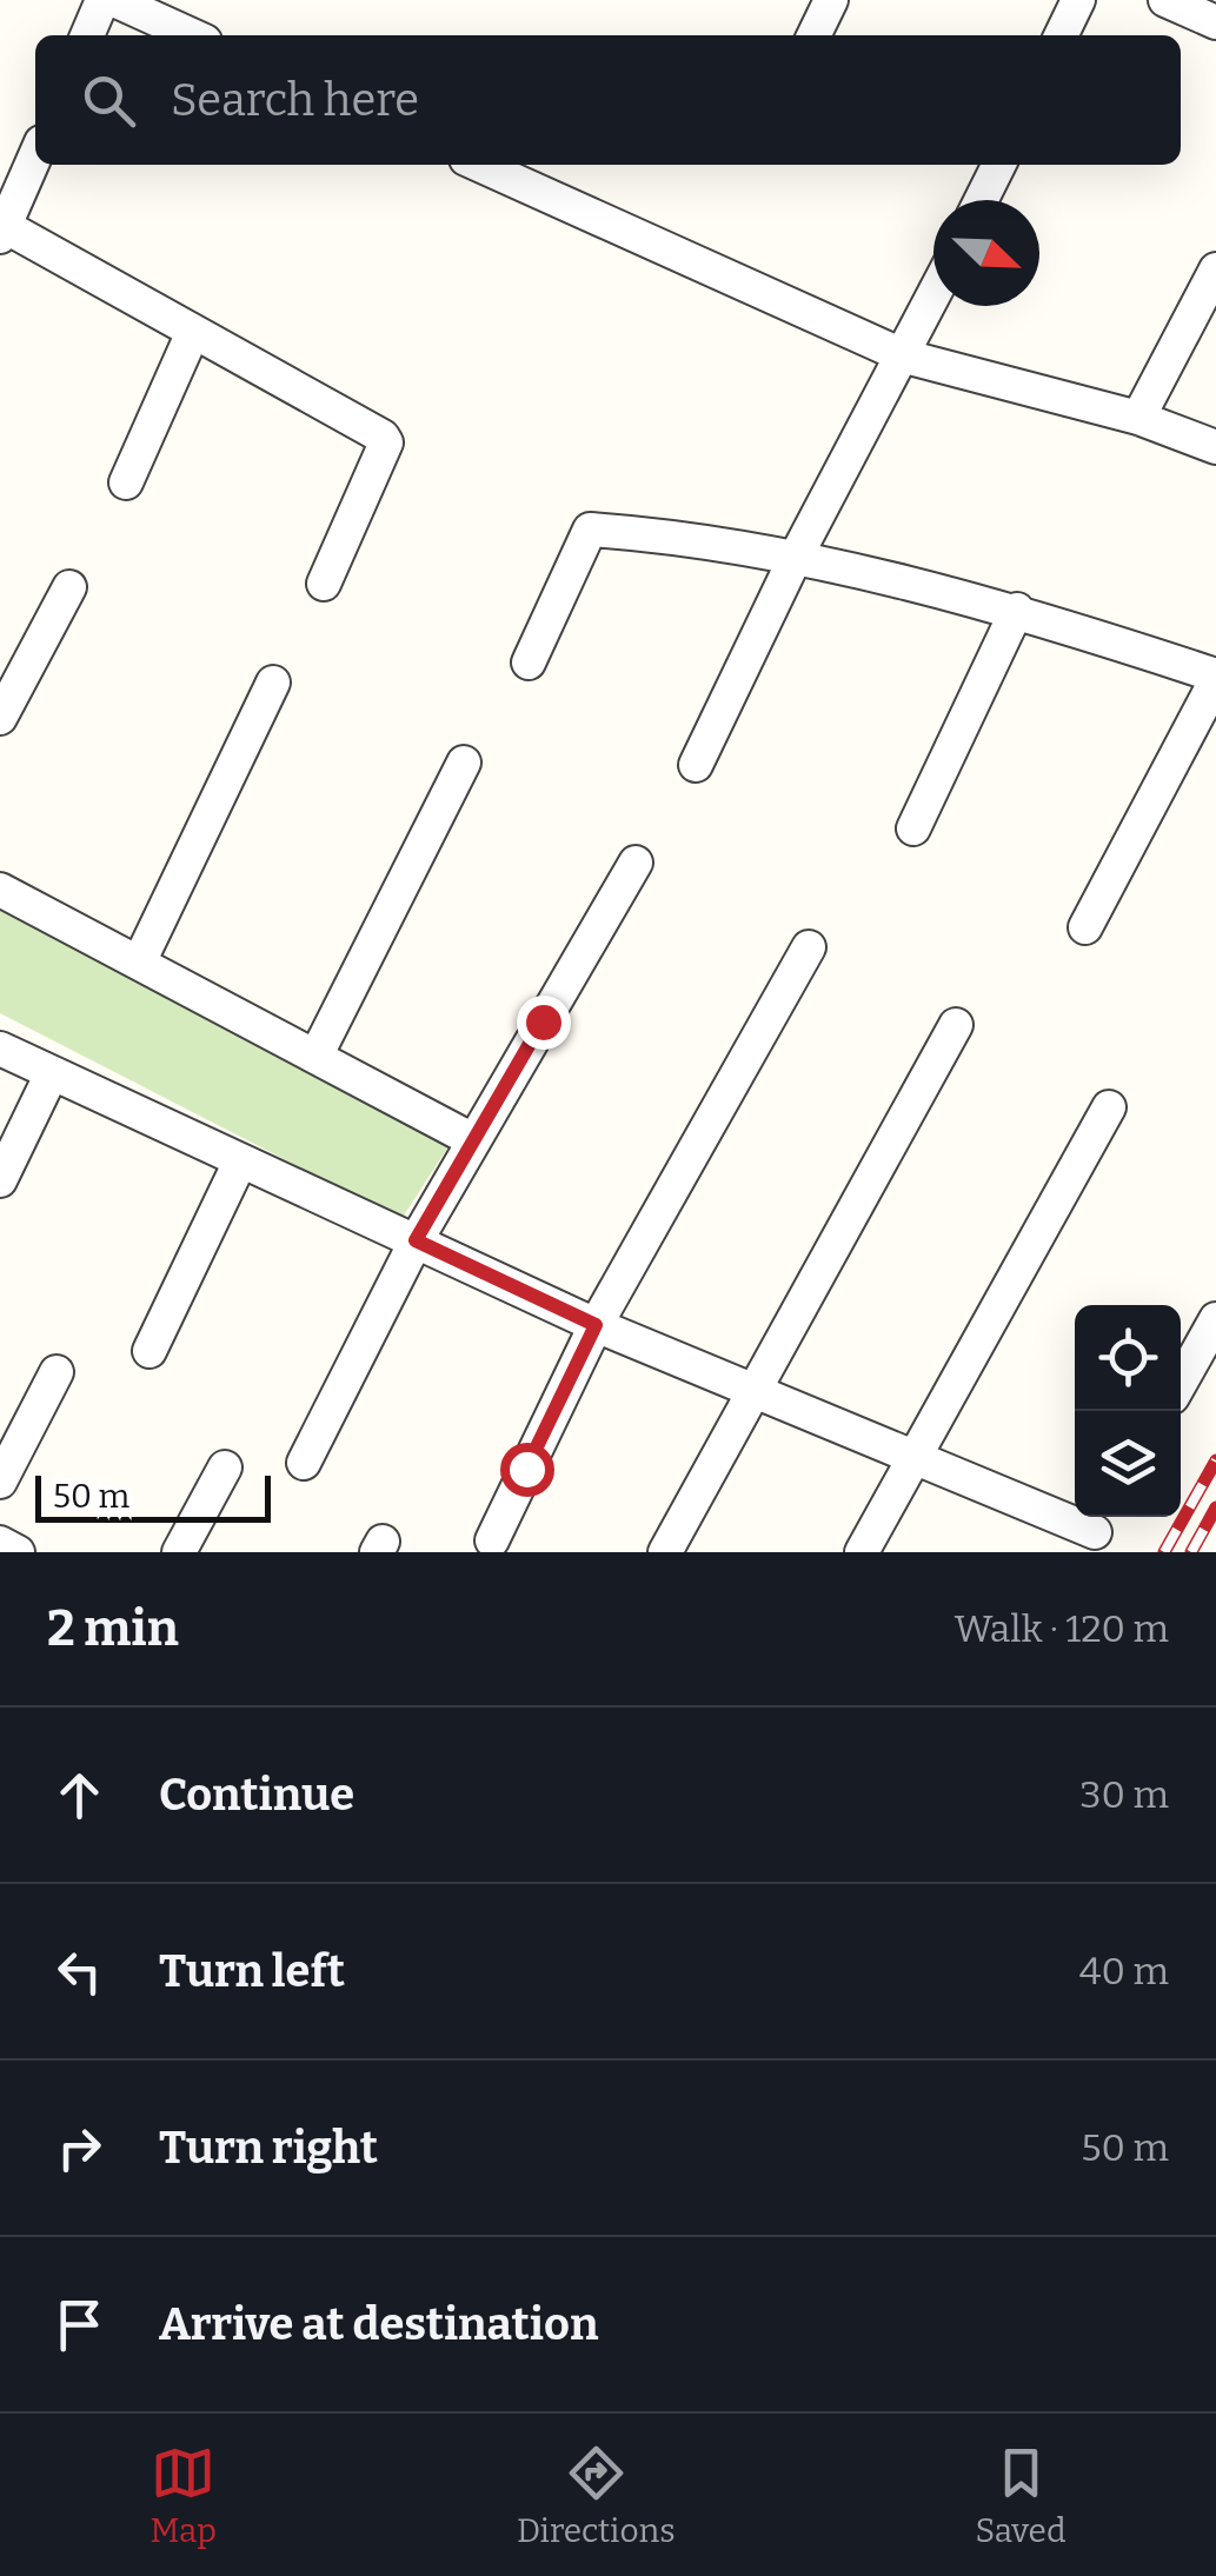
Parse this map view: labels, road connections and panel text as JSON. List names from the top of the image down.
{
  "scale_bar": "50 m",
  "north": "bottom right",
  "page": {
    "search": "Search here",
    "scale": "50 m",
    "heading": ["2 min", "Walk · 120 m"],
    "list": [
      ["Continue", "30 m"],
      ["Turn left", "40 m"],
      ["Turn right", "50 m"],
      "Arrive at destination"
    ],
    "nav": ["Map", "Directions", "Saved"]
  }
}
